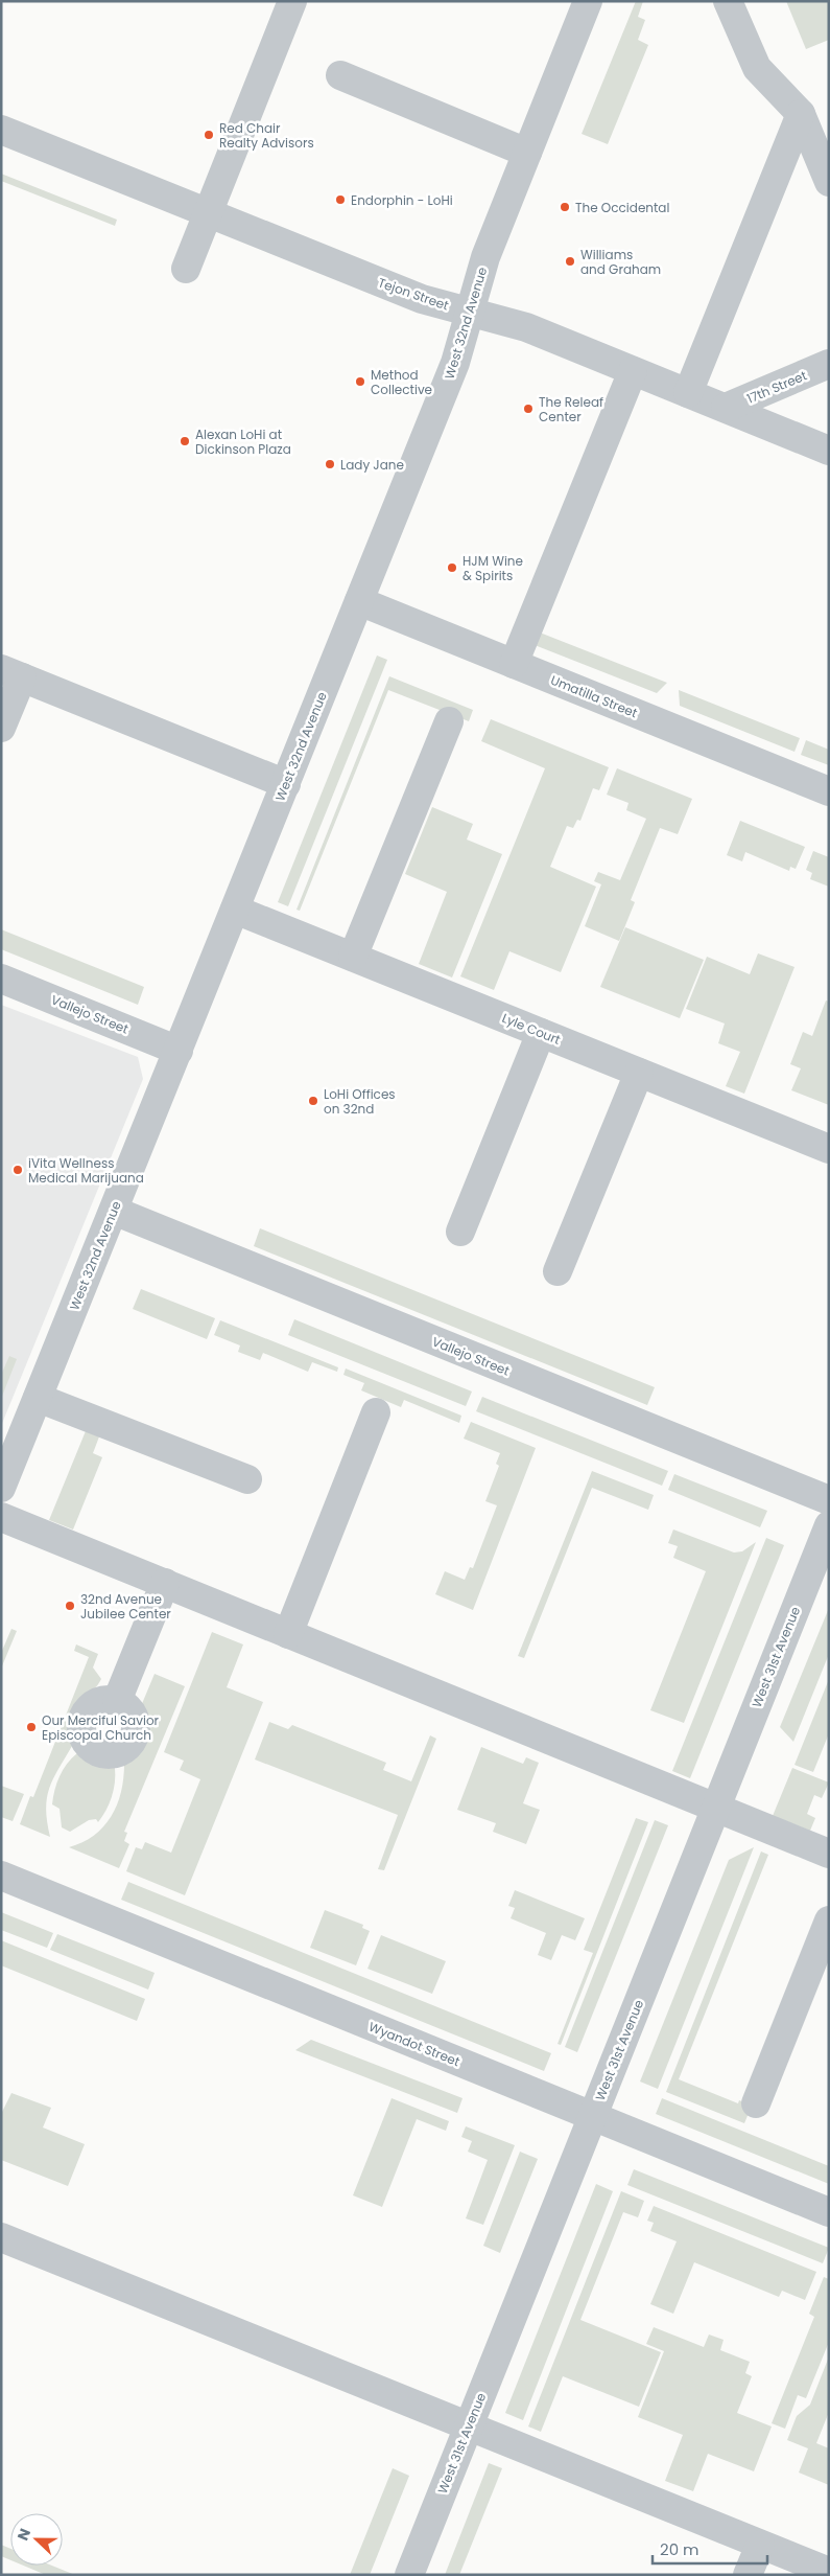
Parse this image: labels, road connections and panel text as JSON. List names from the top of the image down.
{
  "streets": {
    "street": [
      "Tejon Street",
      "West 32nd Avenue",
      "17th Street",
      "Umatilla Street",
      "Vallejo Street",
      "Lyle Court",
      "West 31st Avenue",
      "Wyandot Street"
    ]
  },
  "crossings": [
    ["Tejon Street", "West 32nd Avenue"],
    ["Tejon Street", "17th Street"],
    ["West 32nd Avenue", "Umatilla Street"],
    ["West 32nd Avenue", "Vallejo Street"],
    ["West 32nd Avenue", "Lyle Court"],
    ["West 31st Avenue", "Wyandot Street"]
  ],
  "places": [
    "Red Chair Realty Advisors",
    "Endorphin - LoHi",
    "The Occidental",
    "Williams and Graham",
    "Method Collective",
    "The Releaf Center",
    "Alexan LoHi at Dickinson Plaza",
    "Lady Jane",
    "HJM Wine & Spirits",
    "LoHi Offices on 32nd",
    "iVita Wellness Medical Marijuana",
    "32nd Avenue Jubilee Center",
    "Our Merciful Savior Episcopal Church"
  ],
  "scale_bar": "20 m",
  "north": "left"
}
